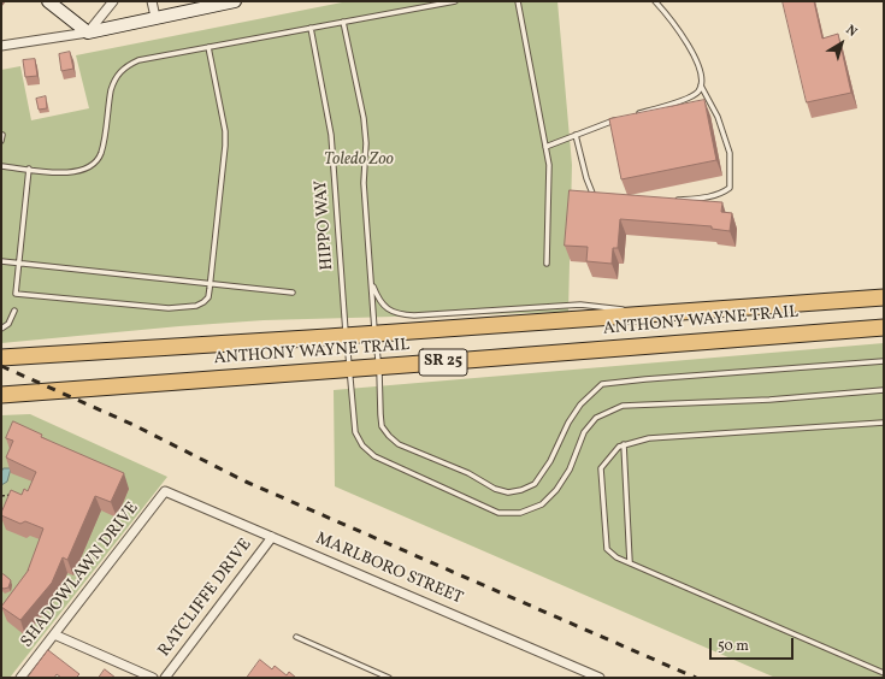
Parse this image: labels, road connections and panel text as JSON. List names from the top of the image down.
{
  "streets": {
    "highway": ["ANTHONY WAYNE TRAIL", "SR 25"],
    "street": ["MARLBORO STREET", "SHADOWLAWN DRIVE", "RATCLIFFE DRIVE"],
    "lane": ["HIPPO WAY"]
  },
  "crossings": [
    ["HIPPO WAY", "ANTHONY WAYNE TRAIL"],
    ["MARLBORO STREET", "SHADOWLAWN DRIVE"],
    ["MARLBORO STREET", "RATCLIFFE DRIVE"]
  ],
  "parks": ["Toledo Zoo"],
  "scale_bar": "50 m",
  "north": "top right"
}
